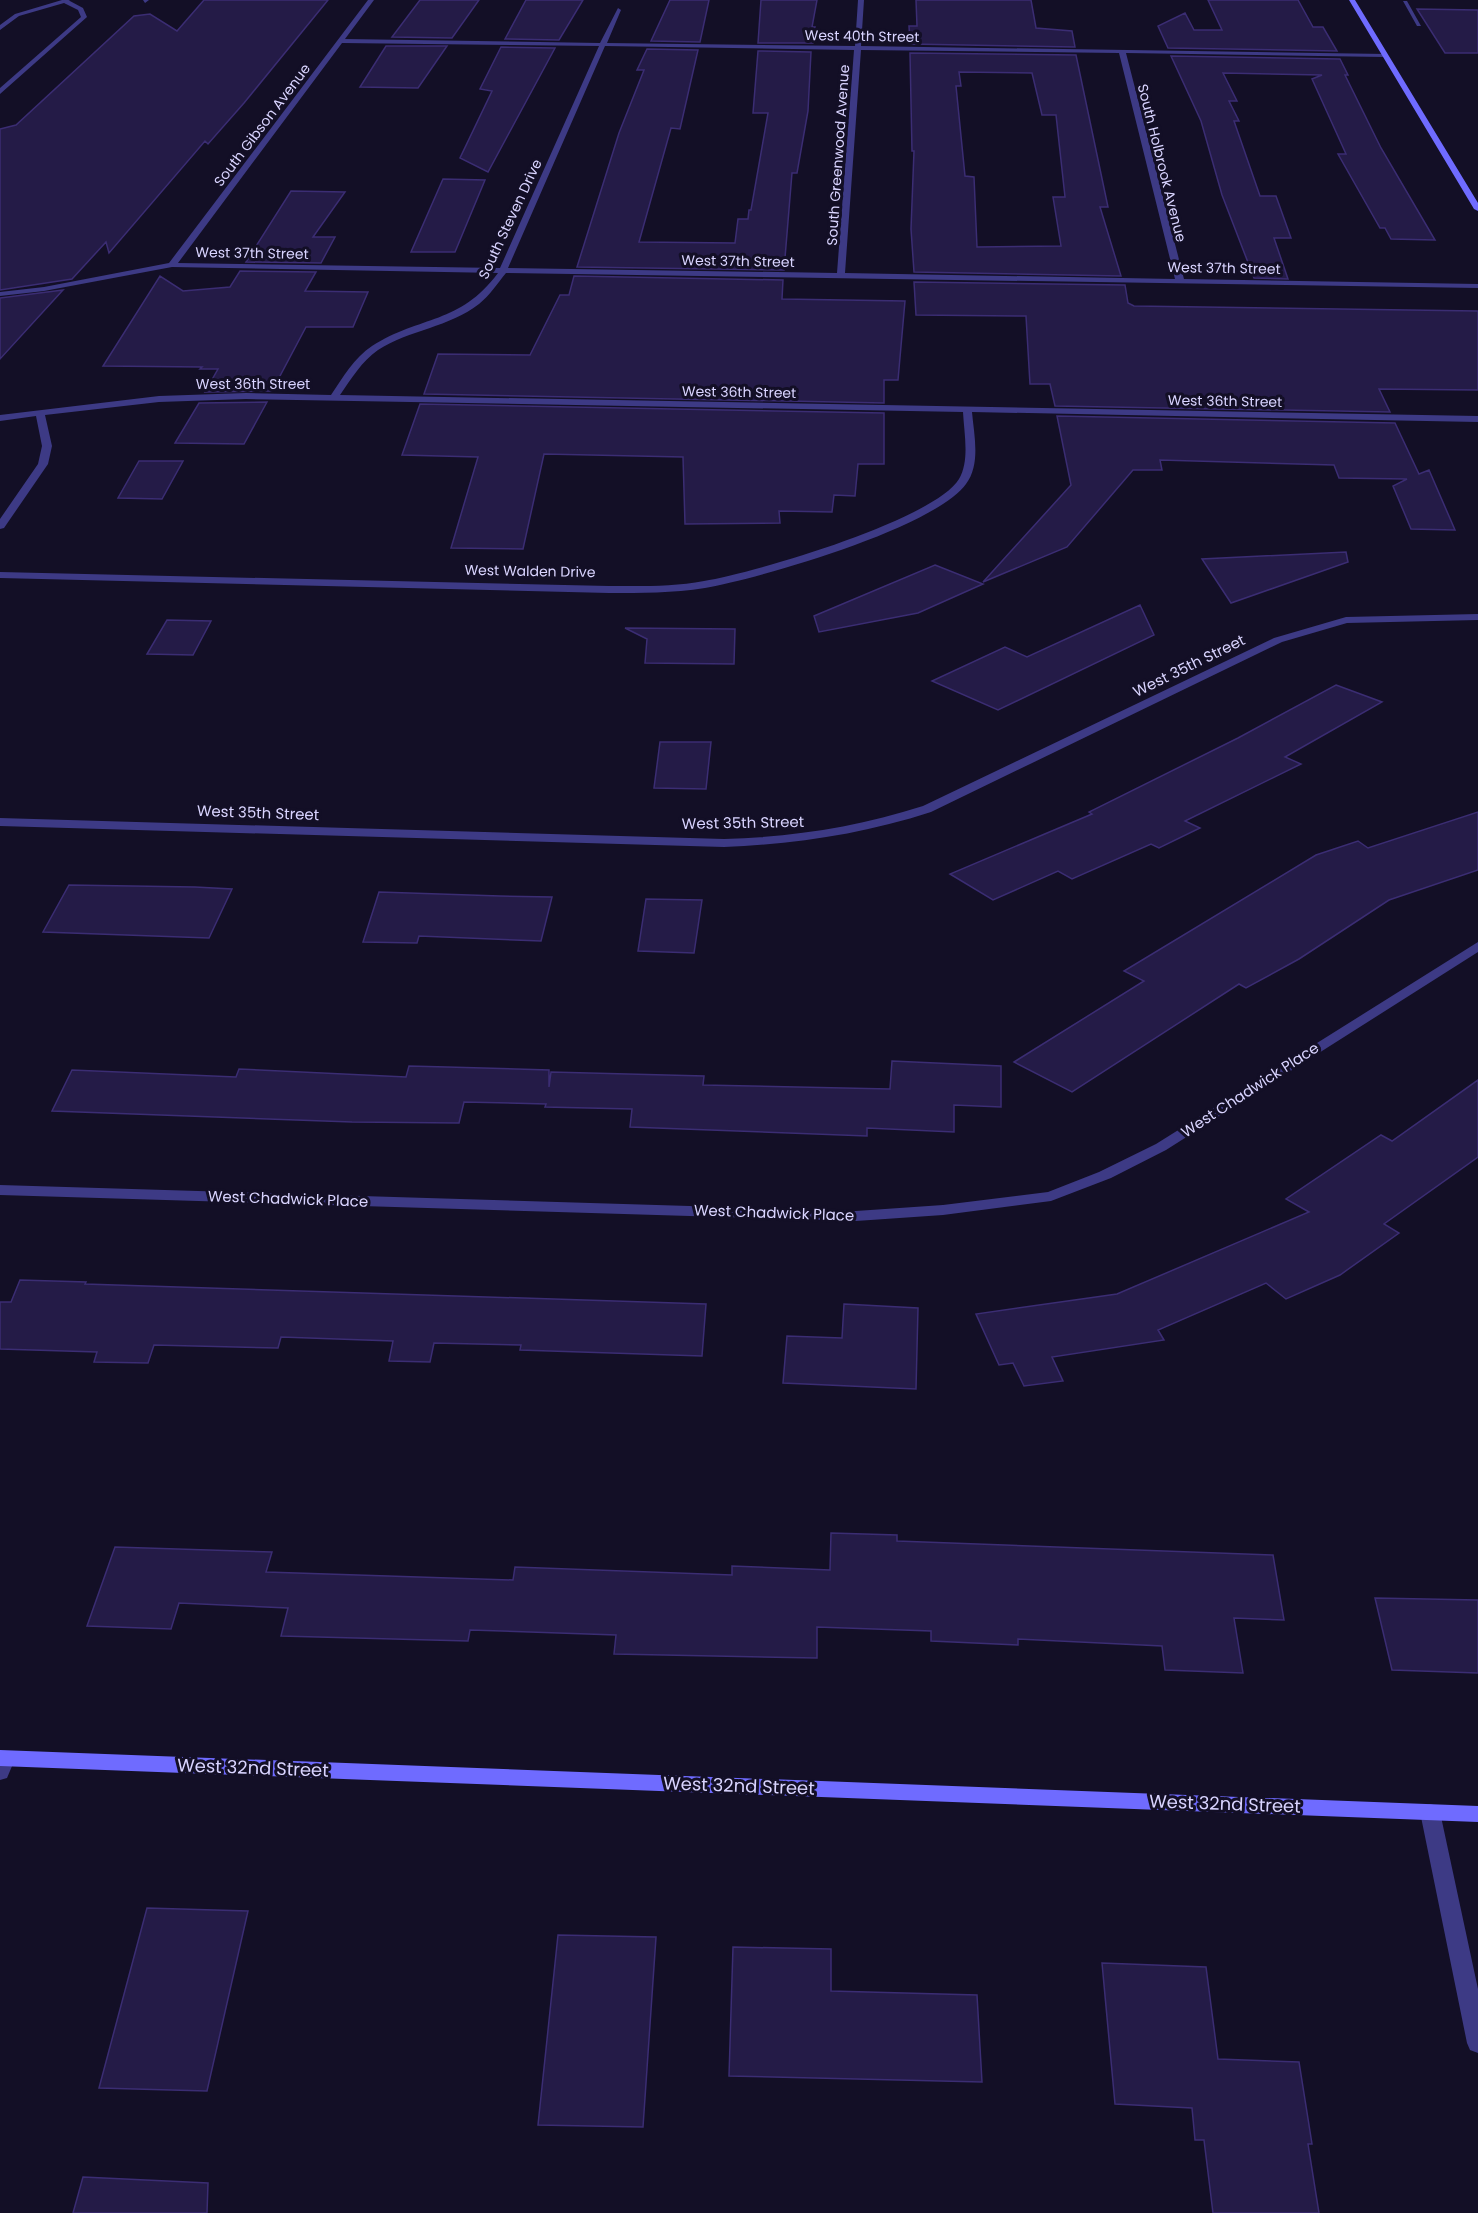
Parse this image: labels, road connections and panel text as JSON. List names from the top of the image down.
{
  "streets": {
    "street": [
      "West 40th Street",
      "South Gibson Avenue",
      "South Greenwood Avenue",
      "South Holbrook Avenue",
      "South Steven Drive",
      "West 37th Street",
      "West 36th Street",
      "West Walden Drive",
      "West 35th Street",
      "West Chadwick Place",
      "West 32nd Street"
    ]
  },
  "crossings": [
    ["West 40th Street", "South Gibson Avenue"],
    ["West 40th Street", "South Greenwood Avenue"],
    ["West 40th Street", "South Holbrook Avenue"],
    ["West 40th Street", "South Steven Drive"],
    ["South Gibson Avenue", "West 37th Street"],
    ["South Greenwood Avenue", "West 37th Street"],
    ["South Holbrook Avenue", "West 37th Street"],
    ["South Steven Drive", "West 37th Street"],
    ["South Steven Drive", "West 36th Street"],
    ["West 36th Street", "West Walden Drive"]
  ]
}
